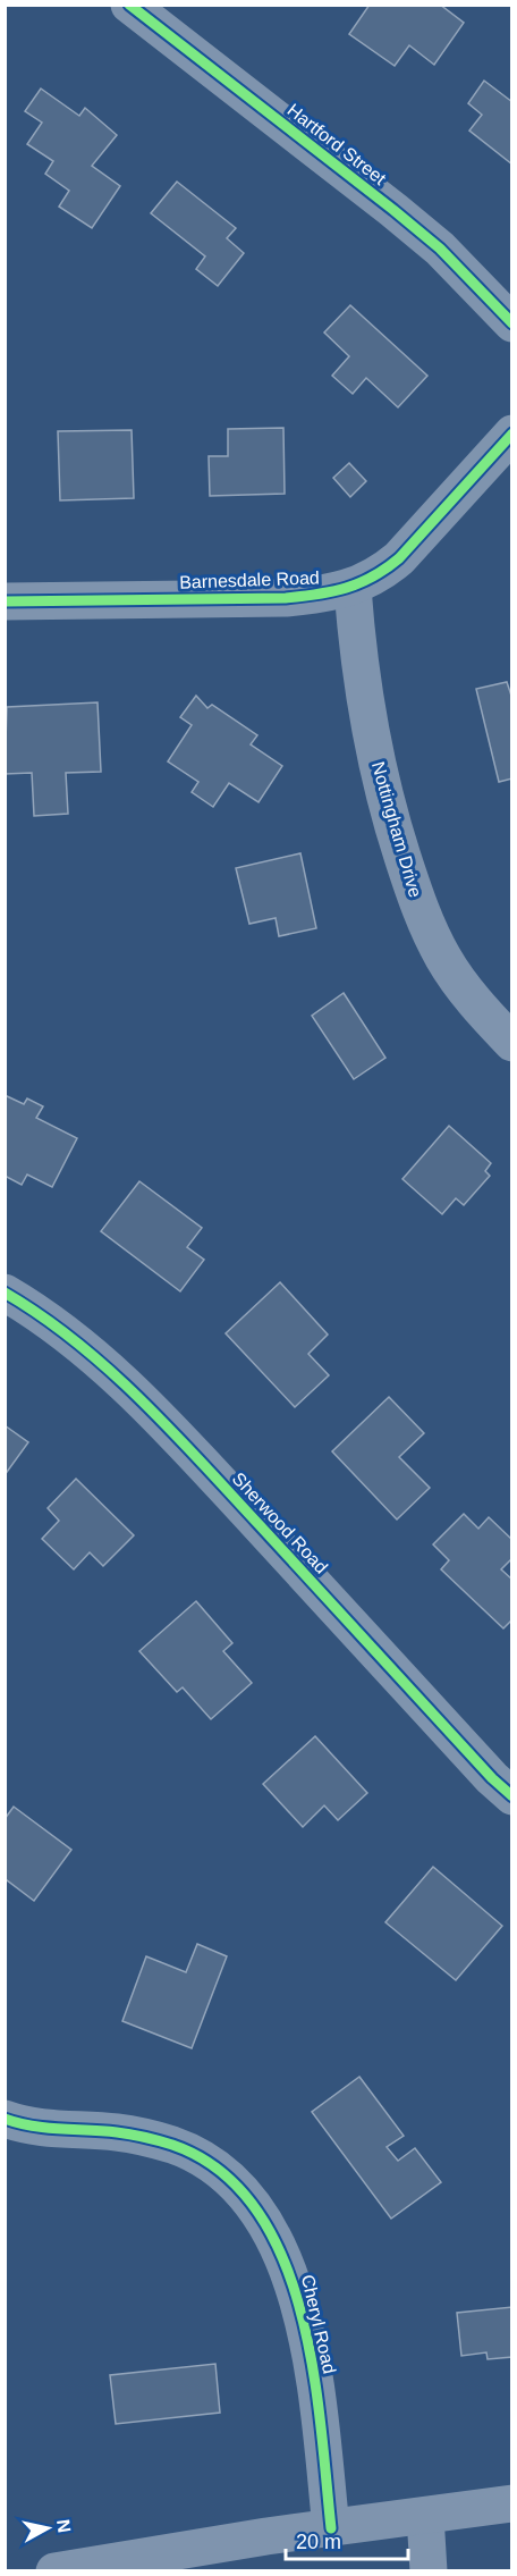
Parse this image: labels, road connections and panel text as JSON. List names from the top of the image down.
{
  "streets": {
    "street": [
      "Hartford Street",
      "Barnesdale Road",
      "Nottingham Drive",
      "Sherwood Road",
      "Cheryl Road"
    ]
  },
  "crossings": [
    ["Barnesdale Road", "Nottingham Drive"]
  ],
  "scale_bar": "20 m",
  "north": "right"
}
